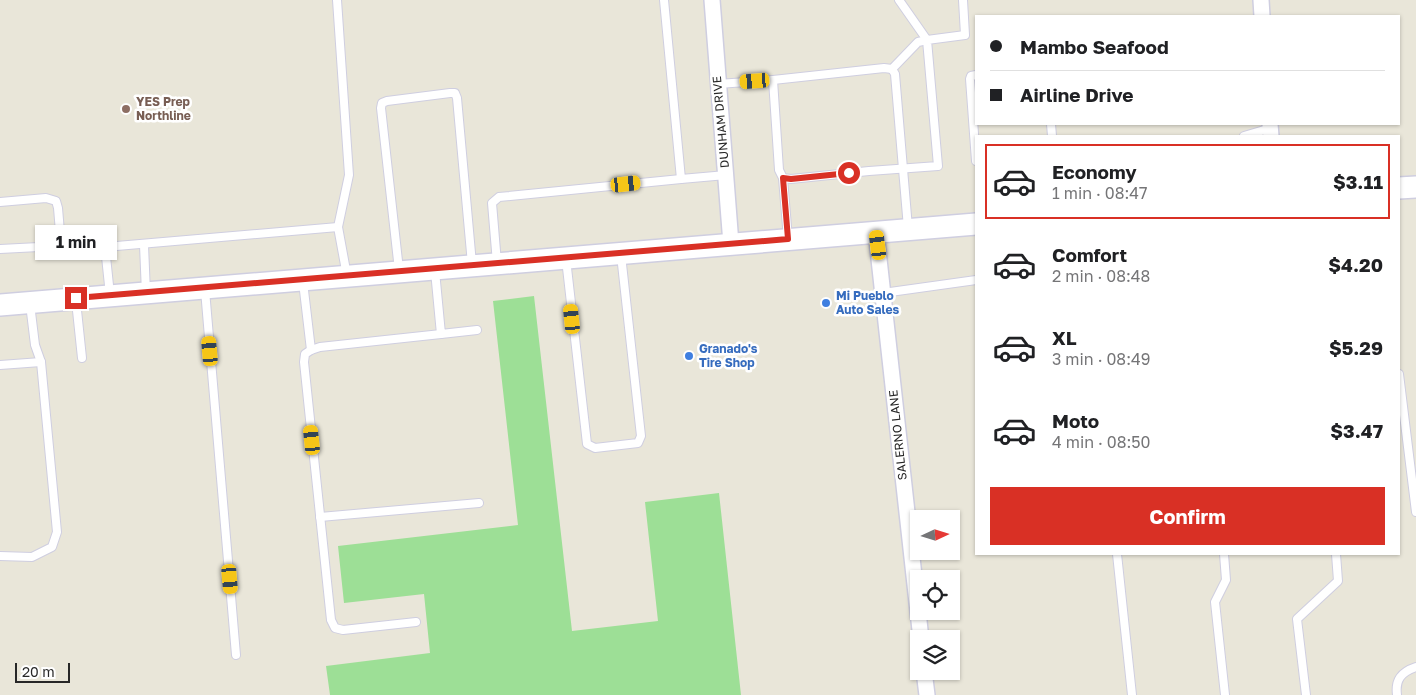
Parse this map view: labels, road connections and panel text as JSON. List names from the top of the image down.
{
  "streets": {
    "street": ["DUNHAM DRIVE", "SALERNO LANE"]
  },
  "places": ["YES Prep Northline", "Mi Pueblo Auto Sales", "Granado's Tire Shop"],
  "scale_bar": "20 m",
  "north": "right",
  "page": {
    "banner": ["Mambo Seafood", "Airline Drive"],
    "list": [
      {
        "name": "Economy",
        "note": "1 min · 08:47",
        "value": "$3.11"
      },
      {
        "name": "Comfort",
        "note": "2 min · 08:48",
        "value": "$4.20"
      },
      {
        "name": "XL",
        "note": "3 min · 08:49",
        "value": "$5.29"
      },
      {
        "name": "Moto",
        "note": "4 min · 08:50",
        "value": "$3.47"
      }
    ],
    "bubble": "1 min",
    "buttons": "Confirm",
    "scale": "20 m"
  }
}
